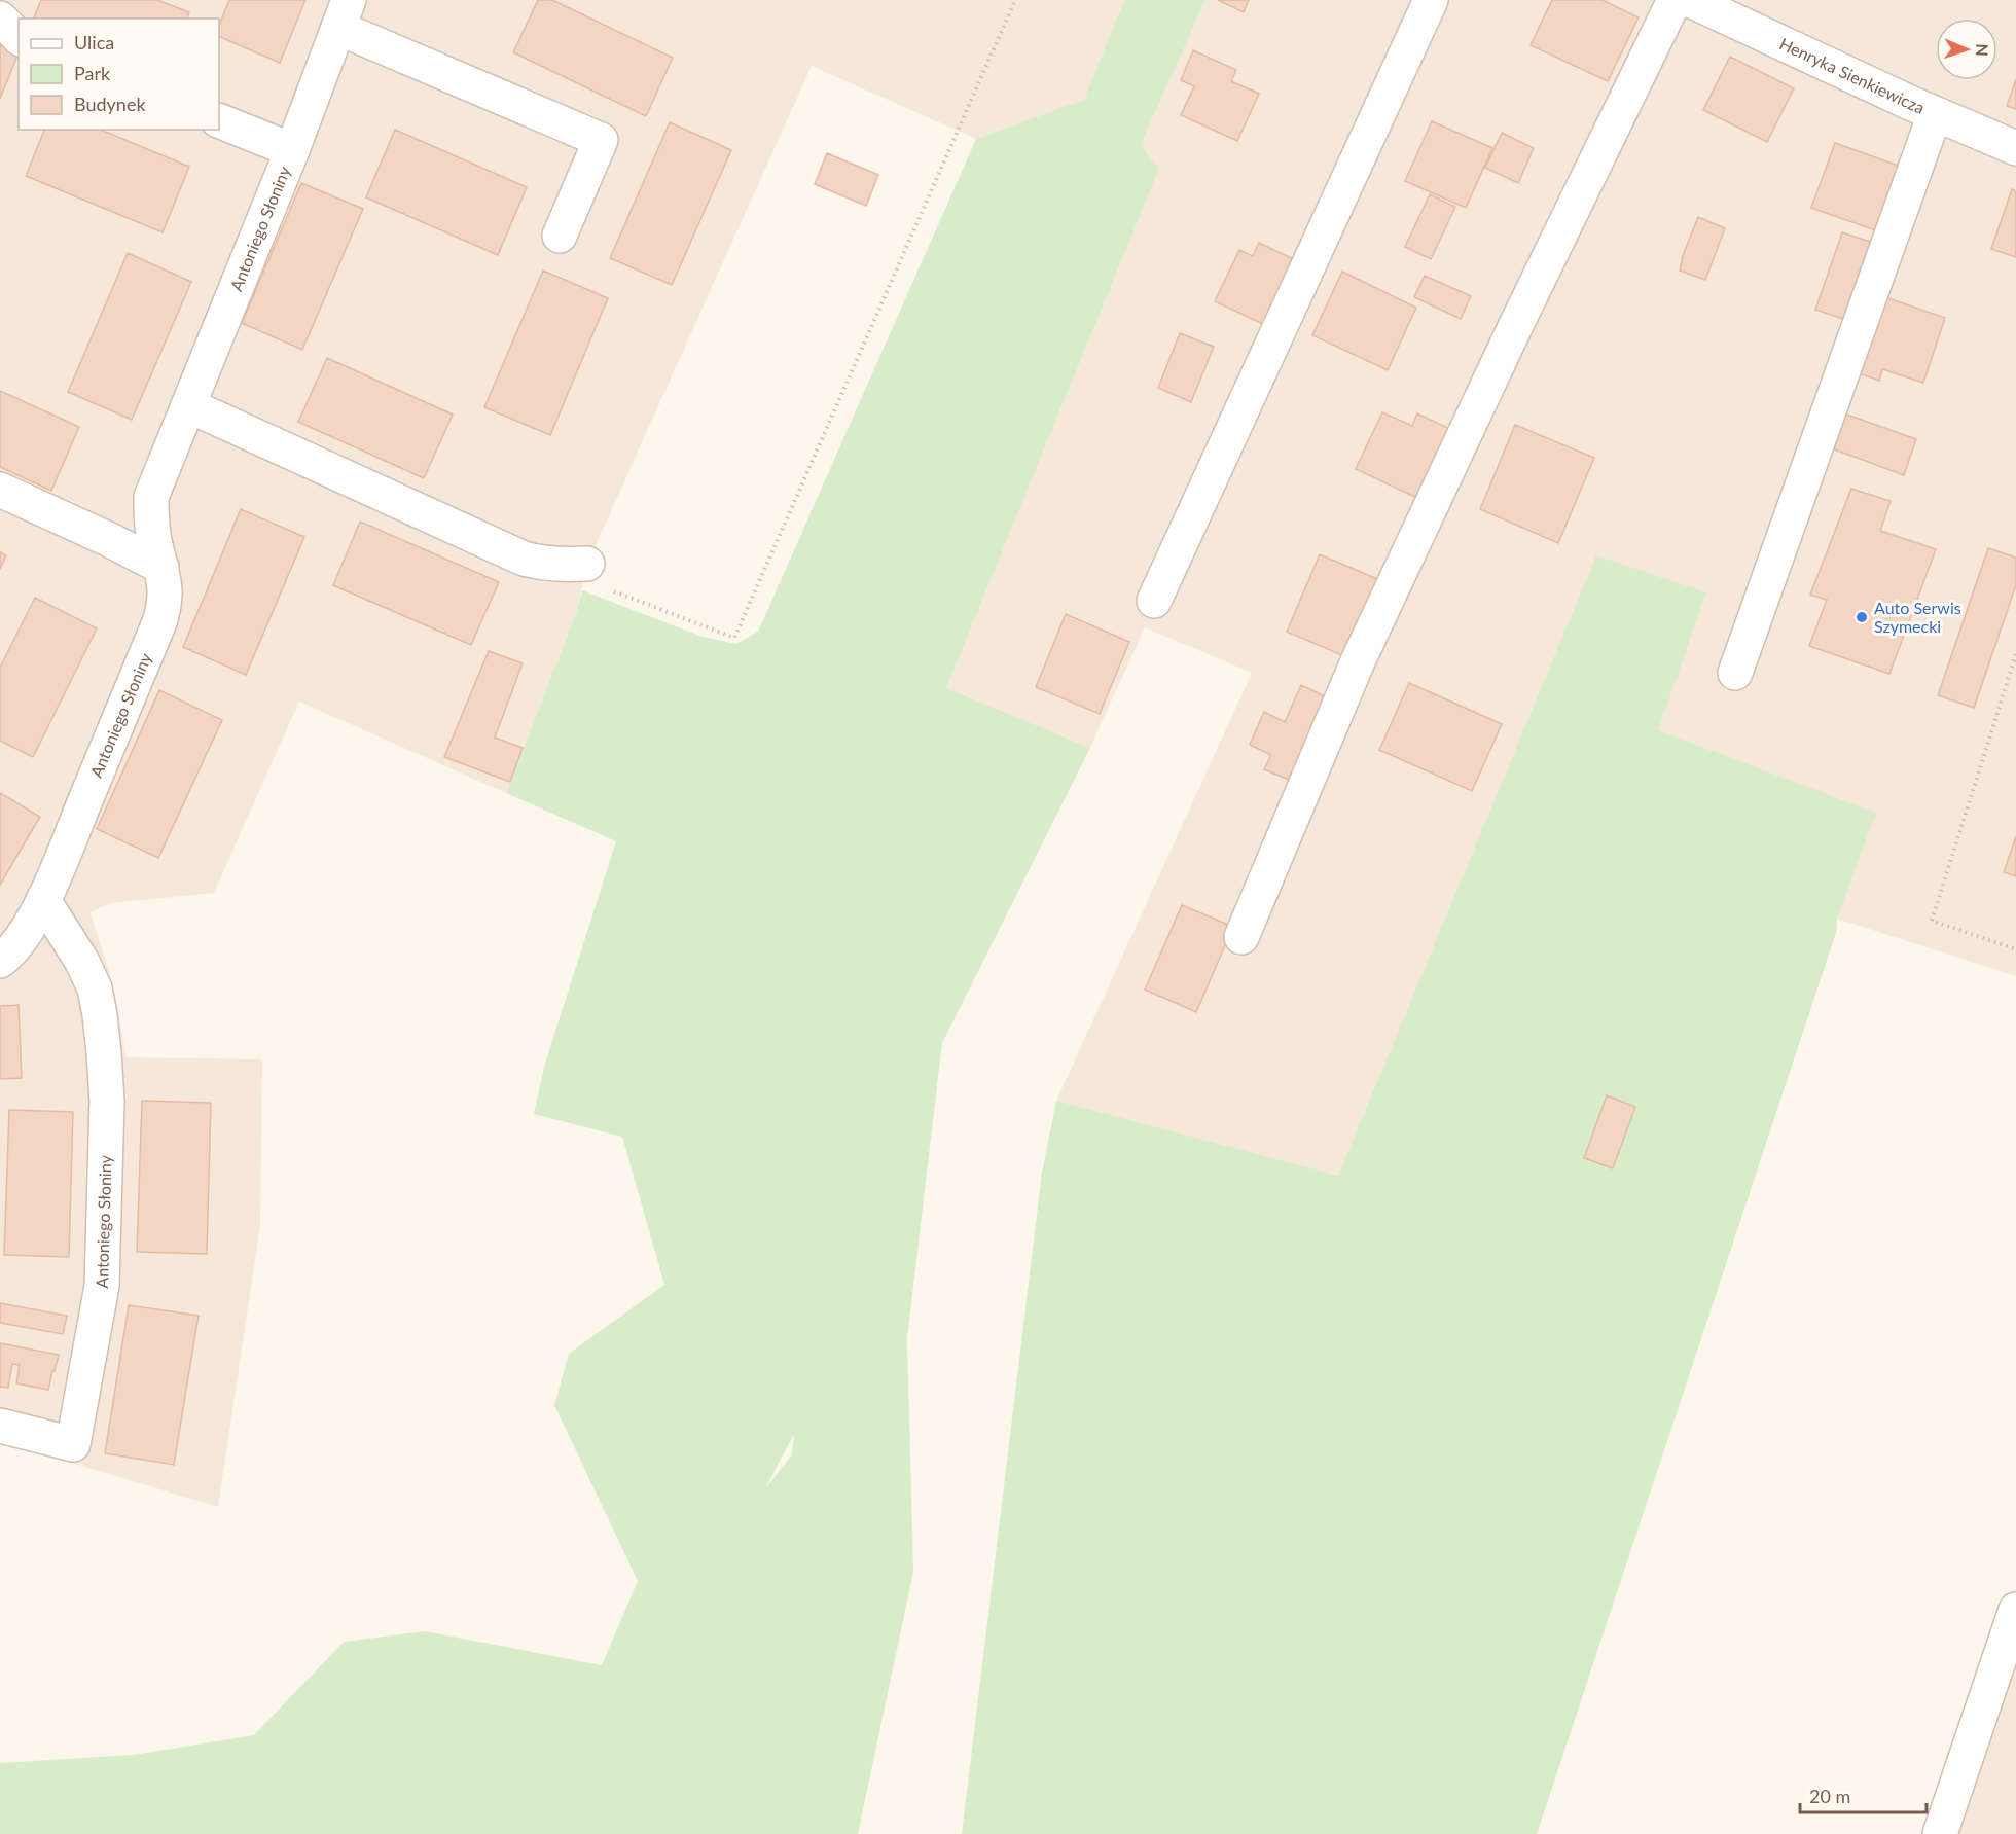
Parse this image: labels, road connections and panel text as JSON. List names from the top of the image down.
{
  "streets": {
    "street": ["Henryka Sienkiewicza", "Antoniego Słoniny"]
  },
  "places": ["Auto Serwis Szymecki"],
  "legend": ["Ulica", "Park", "Budynek"],
  "scale_bar": "20 m",
  "north": "right"
}
